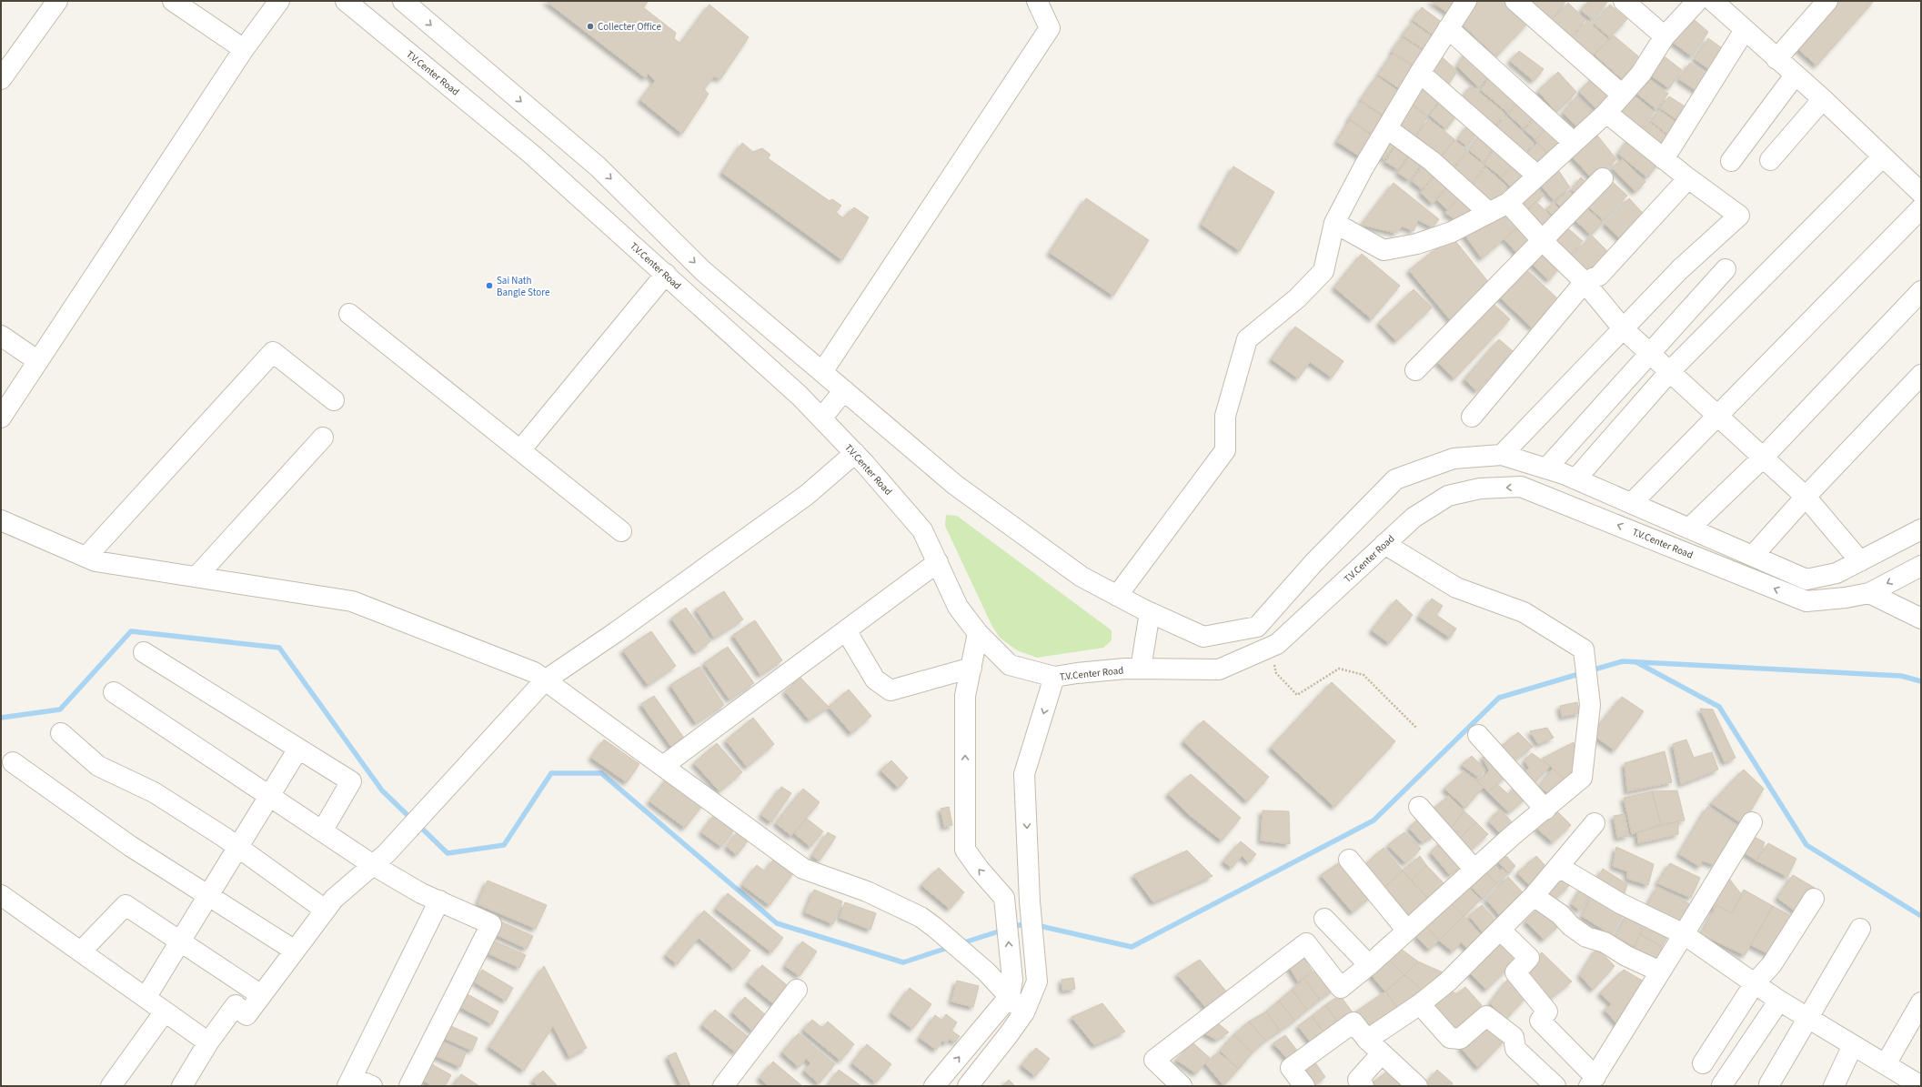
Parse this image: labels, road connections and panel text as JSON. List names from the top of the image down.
{
  "streets": {
    "street": ["T.V.Center Road"]
  },
  "places": ["Collecter Office", "Sai Nath Bangle Store"]
}
